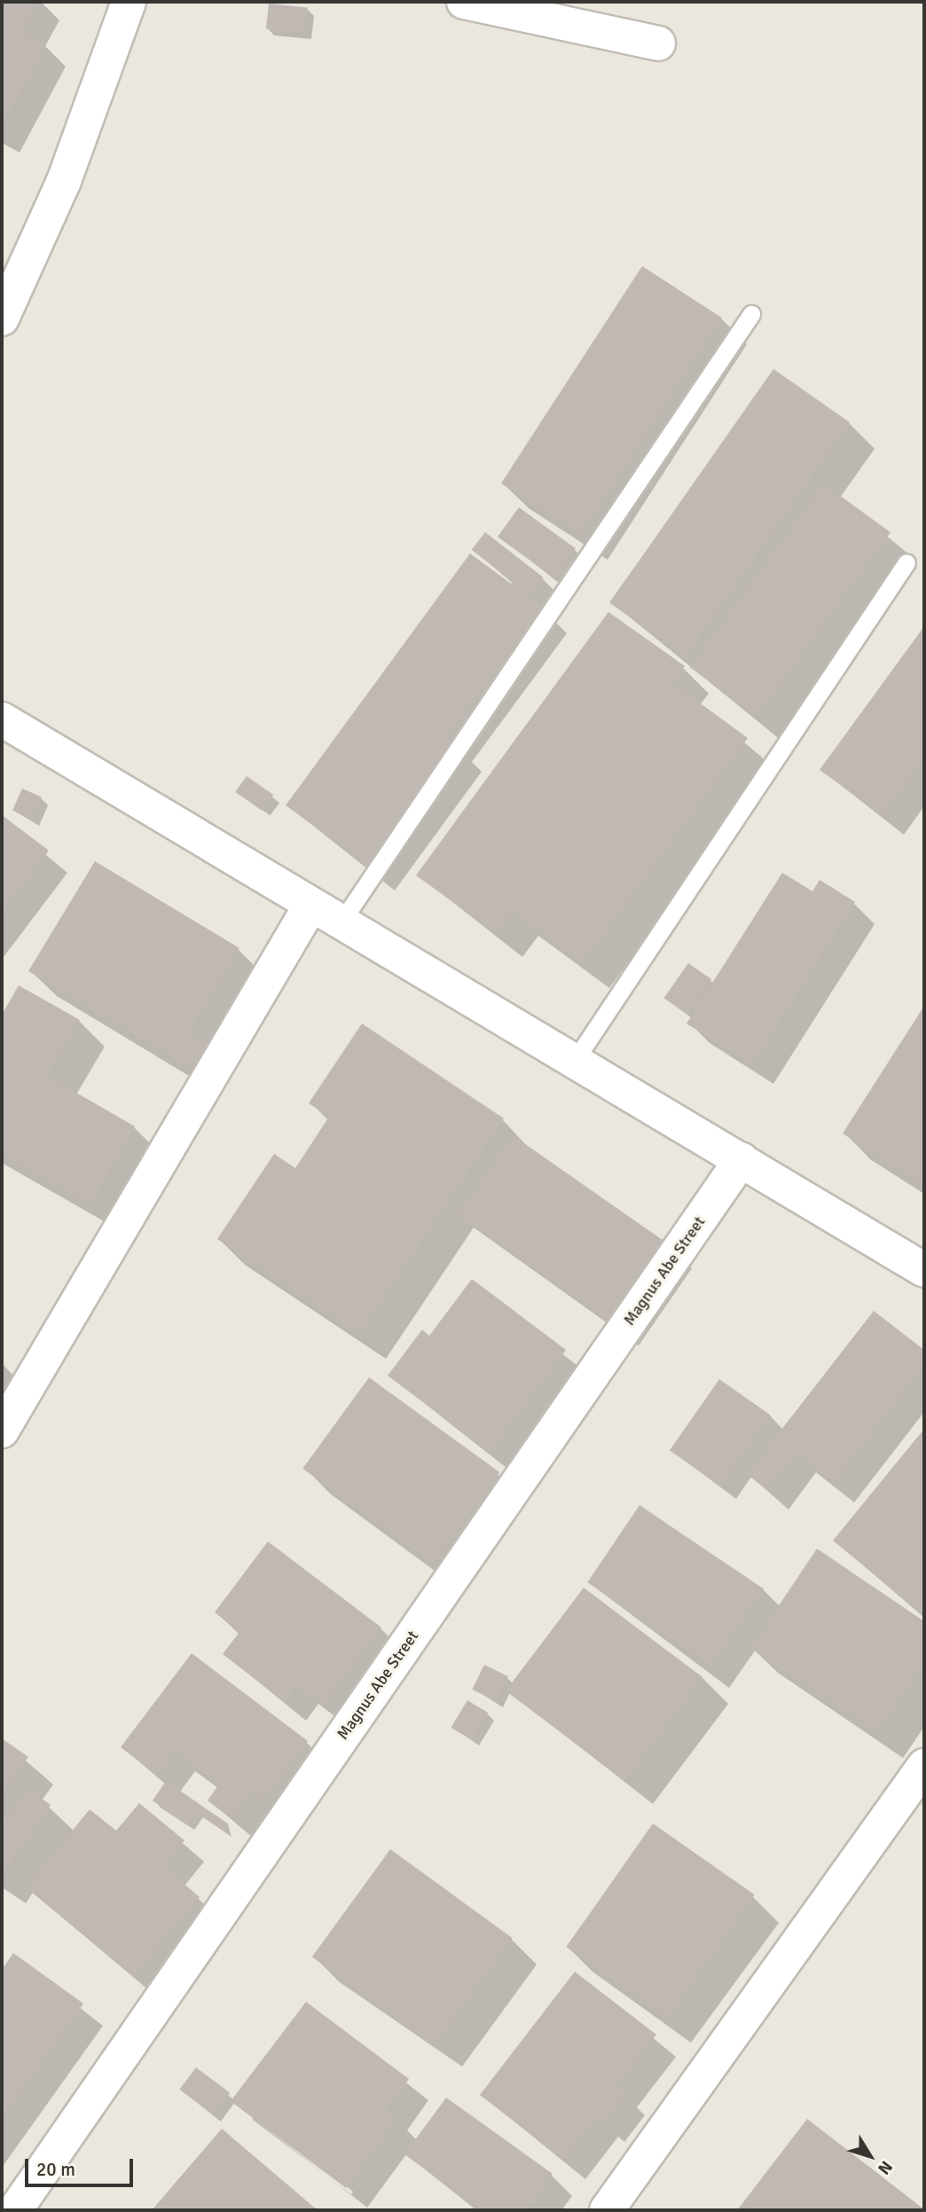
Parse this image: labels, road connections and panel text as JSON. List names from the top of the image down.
{
  "streets": {
    "street": ["Magnus Abe Street"]
  },
  "scale_bar": "20 m",
  "north": "bottom right"
}
